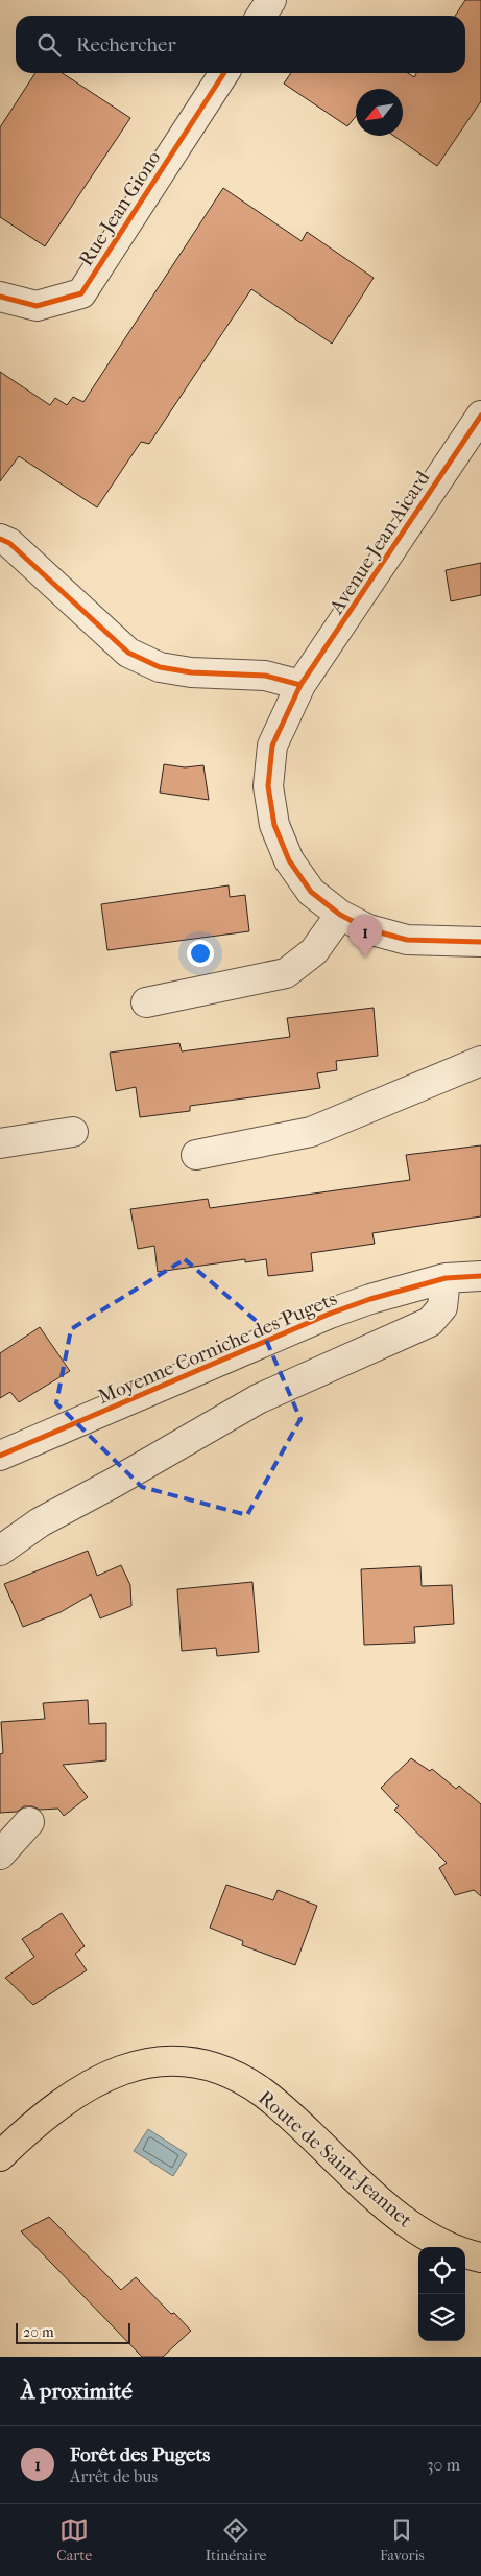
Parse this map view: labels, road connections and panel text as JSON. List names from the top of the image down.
{
  "streets": {
    "main road": ["Route de Saint-Jeannet"],
    "street": ["Rue Jean Giono", "Avenue Jean Aicard", "Moyenne Corniche des Pugets"]
  },
  "scale_bar": "20 m",
  "north": "bottom left",
  "page": {
    "search": "Rechercher",
    "pins": "1",
    "scale": "20 m",
    "heading": "À proximité",
    "list": [
      {
        "mark": "1",
        "name": "Forêt des Pugets",
        "note": "Arrêt de bus",
        "value": "30 m"
      }
    ],
    "nav": ["Carte", "Itinéraire", "Favoris"]
  }
}
